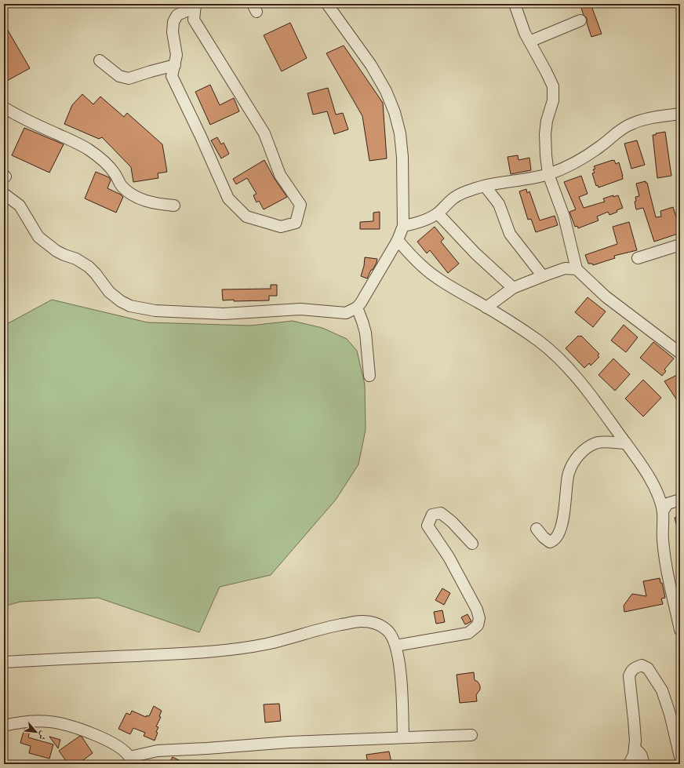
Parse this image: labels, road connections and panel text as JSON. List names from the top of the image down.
{
  "north": "bottom right"
}
